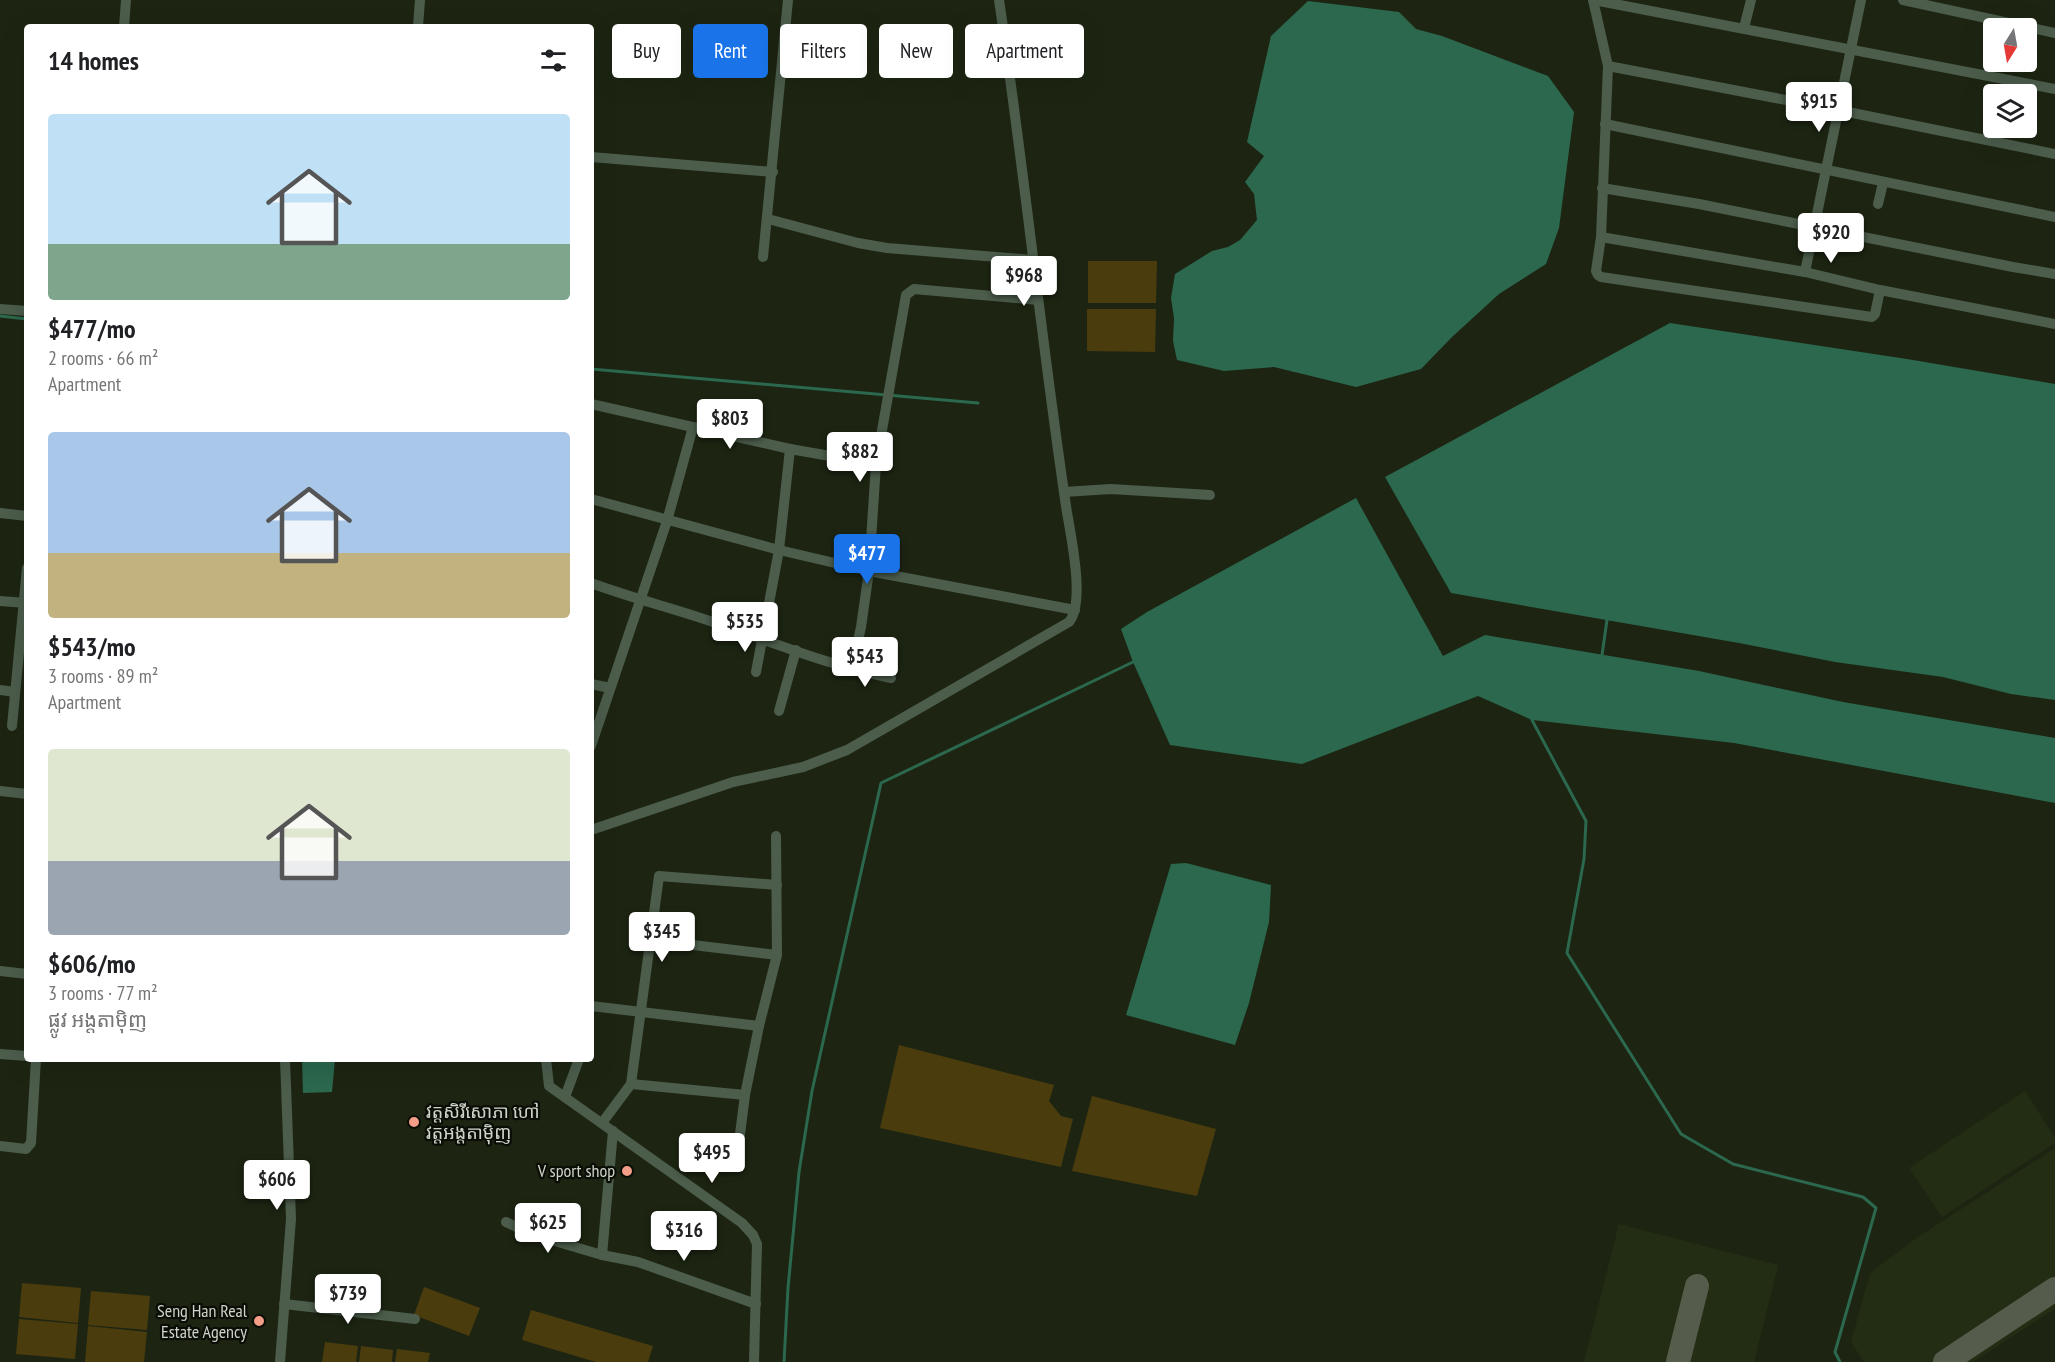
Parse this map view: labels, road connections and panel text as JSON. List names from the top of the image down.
{
  "places": ["វត្តសិរីសោភា ហៅ វត្តអង្តតាម៉ិញ", "V sport shop", "Seng Han Real Estate Agency"],
  "north": "bottom",
  "page": {
    "chip": [
      "Buy",
      "Rent",
      "Filters",
      "New",
      "Apartment"
    ],
    "heading": "14 homes",
    "price": [
      "$915",
      "$920",
      "$968",
      "$803",
      "$882",
      "$477",
      "$535",
      "$543",
      "$345",
      "$495",
      "$606",
      "$625",
      "$316",
      "$739"
    ],
    "list": [
      {
        "name": "$477/mo",
        "note": "2 rooms · 66 m² · Apartment"
      },
      {
        "name": "$543/mo",
        "note": "3 rooms · 89 m² · Apartment"
      },
      {
        "name": "$606/mo",
        "note": "3 rooms · 77 m² · ផ្លូវ អង្តតាម៉ិញ"
      }
    ]
  }
}
